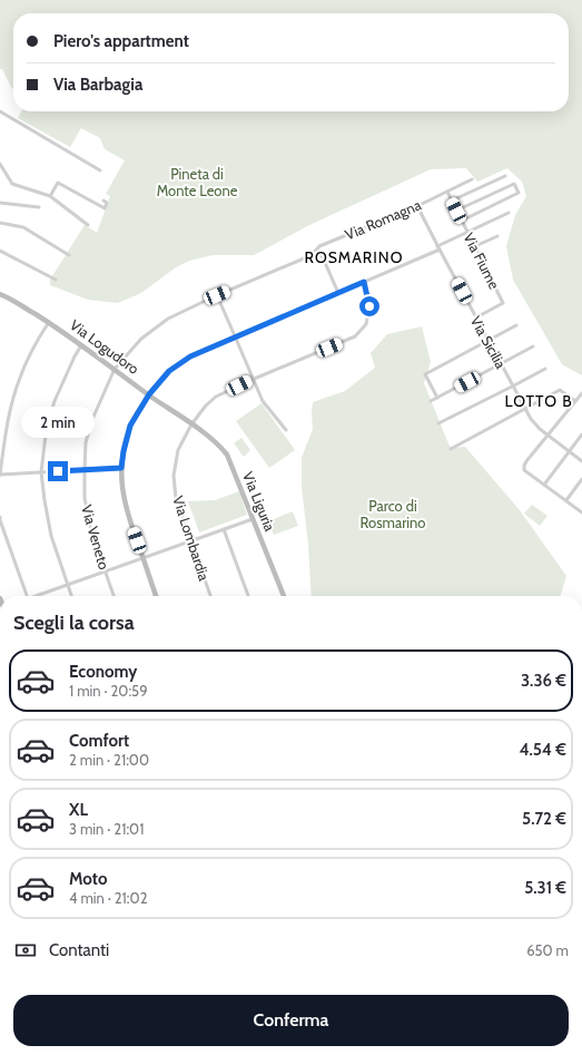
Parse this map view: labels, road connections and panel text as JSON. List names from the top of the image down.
{
  "streets": {
    "street": [
      "Via Romagna",
      "Via Fiume",
      "Via Sicilia",
      "Via Logudoro",
      "Via Liguria",
      "Via Veneto",
      "Via Lombardia"
    ]
  },
  "crossings": [
    ["Via Romagna", "Via Fiume"],
    ["Via Romagna", "Via Sicilia"],
    ["Via Romagna", "Via Logudoro"],
    ["Via Romagna", "Via Veneto"],
    ["Via Fiume", "Via Sicilia"],
    ["Via Logudoro", "Via Liguria"],
    ["Via Logudoro", "Via Veneto"],
    ["Via Logudoro", "Via Lombardia"],
    ["Via Liguria", "Via Lombardia"]
  ],
  "districts": ["ROSMARINO", "LOTTO B"],
  "parks": ["Pineta di Monte Leone", "Parco di Rosmarino"],
  "page": {
    "banner": ["Piero's appartment", "Via Barbagia"],
    "bubble": "2 min",
    "heading": "Scegli la corsa",
    "list": [
      {
        "name": "Economy",
        "note": "1 min · 20:59",
        "value": "3.36 €"
      },
      {
        "name": "Comfort",
        "note": "2 min · 21:00",
        "value": "4.54 €"
      },
      {
        "name": "XL",
        "note": "3 min · 21:01",
        "value": "5.72 €"
      },
      {
        "name": "Moto",
        "note": "4 min · 21:02",
        "value": "5.31 €"
      }
    ],
    "pay": ["Contanti", "650 m"],
    "buttons": "Conferma"
  }
}
